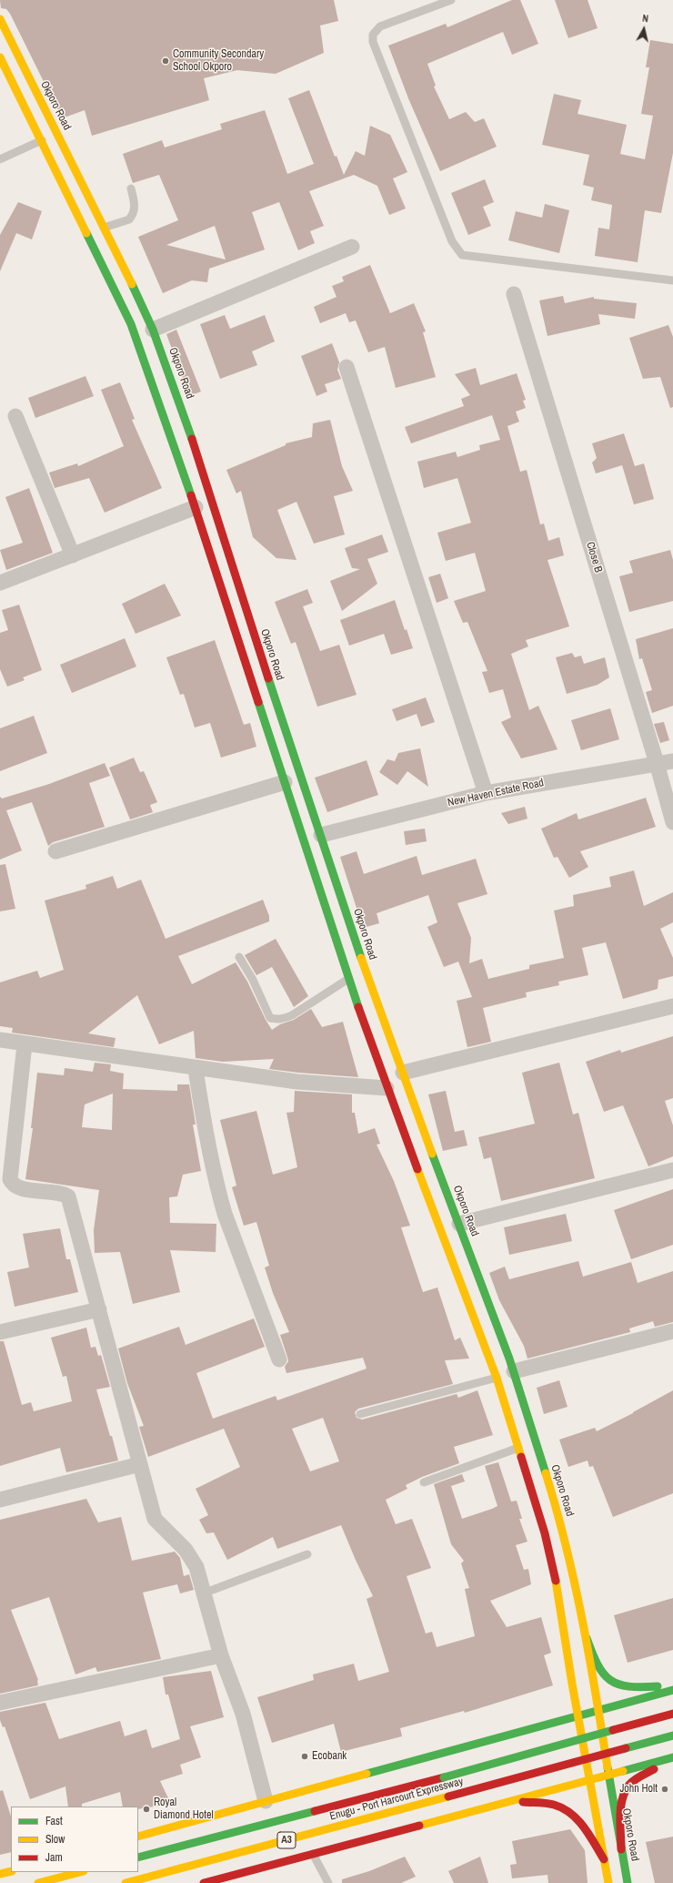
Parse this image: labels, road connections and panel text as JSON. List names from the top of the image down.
{
  "streets": {
    "main road": ["Okporo Road", "Enugu - Port Harcourt Expressway", "A3"],
    "street": ["Close B", "New Haven Estate Road"]
  },
  "crossings": [
    ["Okporo Road", "New Haven Estate Road"],
    ["Close B", "New Haven Estate Road"]
  ],
  "places": [
    "Community Secondary School Okporo",
    "Ecobank",
    "John Holt",
    "Royal Diamond Hotel"
  ],
  "legend": ["Fast", "Slow", "Jam"],
  "north": "top"
}
